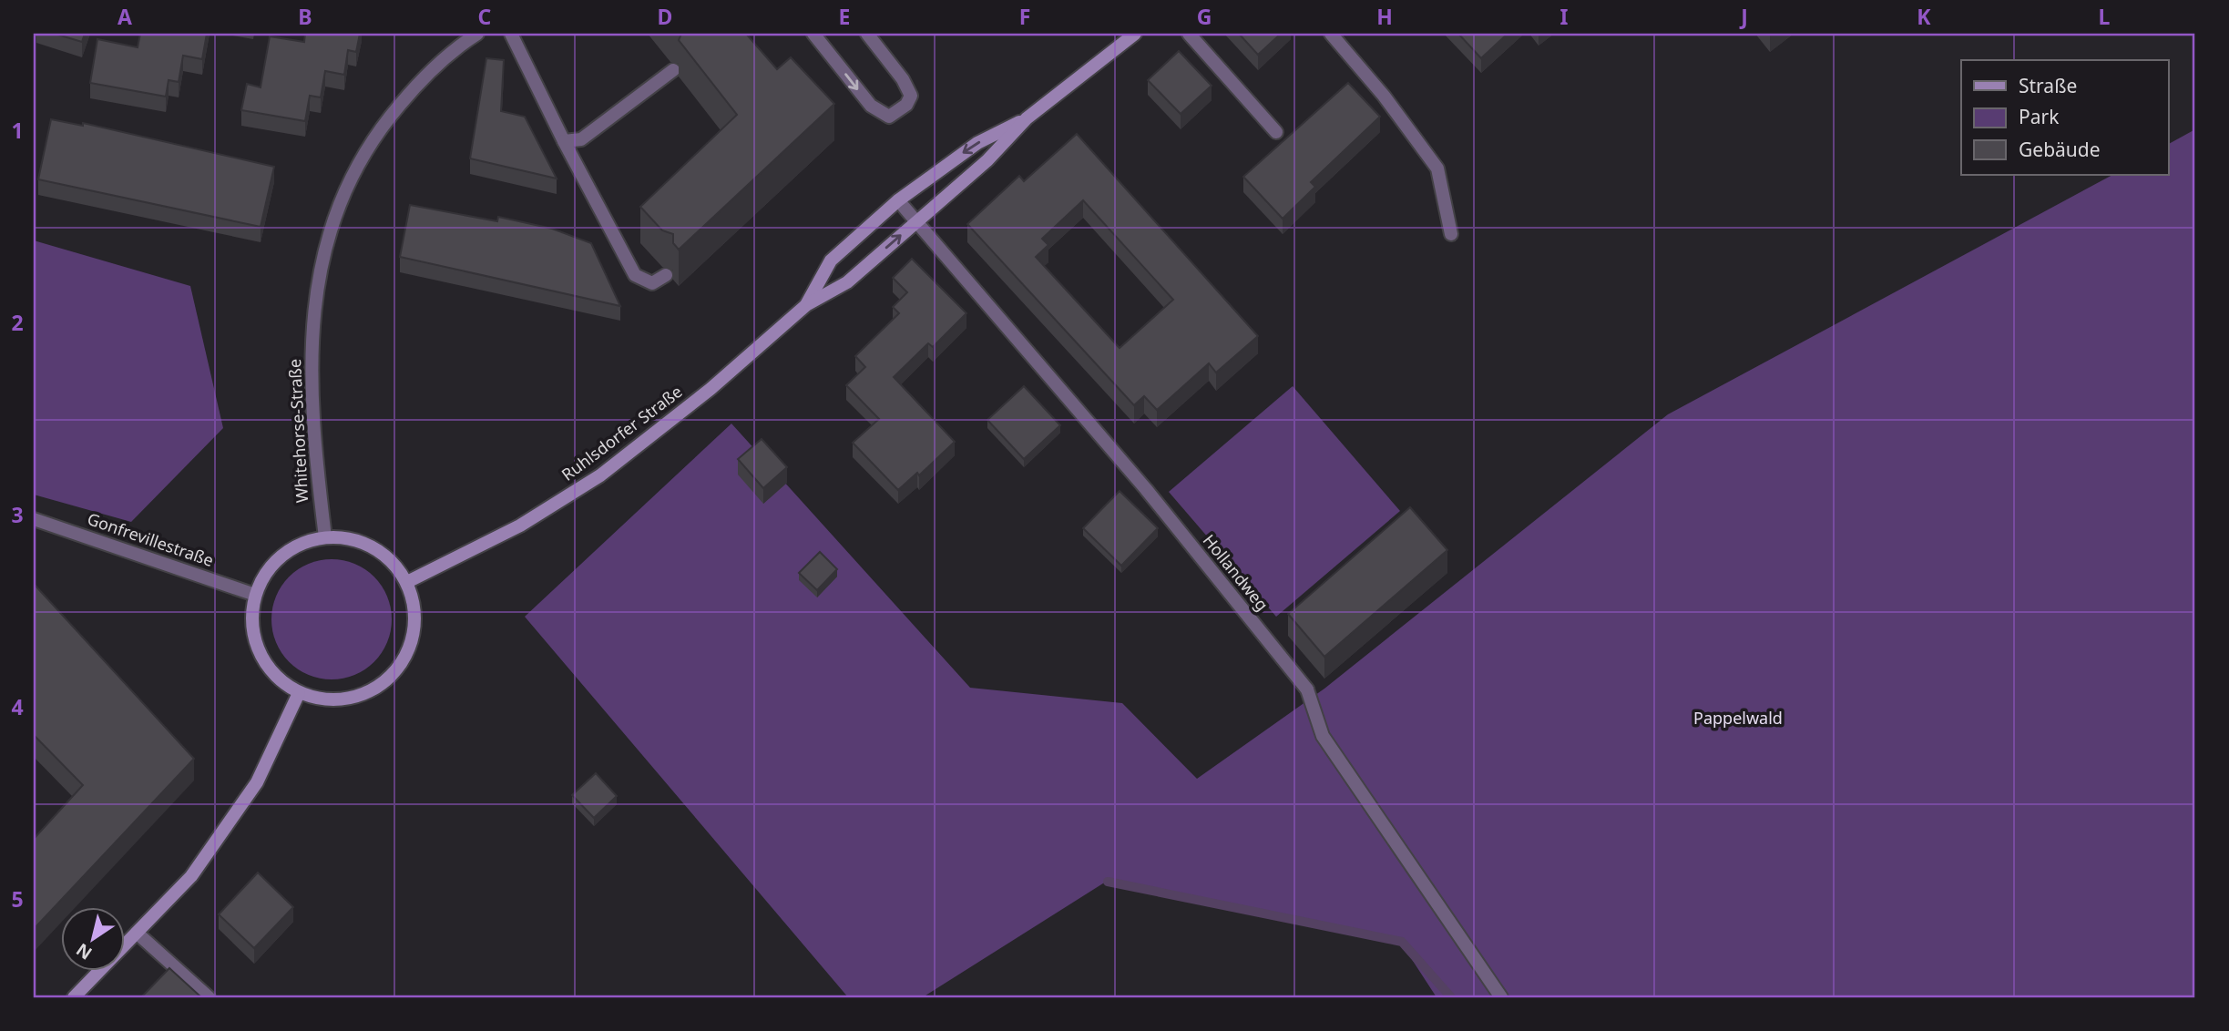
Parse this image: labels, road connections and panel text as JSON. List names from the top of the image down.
{
  "streets": {
    "main road": ["Ruhlsdorfer Straße"],
    "street": ["Whitehorse-Straße", "Gonfrevillestraße", "Hollandweg"]
  },
  "crossings": [
    ["Whitehorse-Straße", "Ruhlsdorfer Straße"],
    ["Whitehorse-Straße", "Gonfrevillestraße"],
    ["Ruhlsdorfer Straße", "Gonfrevillestraße"],
    ["Ruhlsdorfer Straße", "Hollandweg"]
  ],
  "parks": ["Pappelwald"],
  "legend": ["Straße", "Park", "Gebäude"],
  "north": "bottom left",
  "grid": {
    "columns": [
      "A",
      "B",
      "C",
      "D",
      "E",
      "F",
      "G",
      "H",
      "I",
      "J",
      "K",
      "L"
    ],
    "rows": [
      "1",
      "2",
      "3",
      "4",
      "5"
    ]
  }
}
